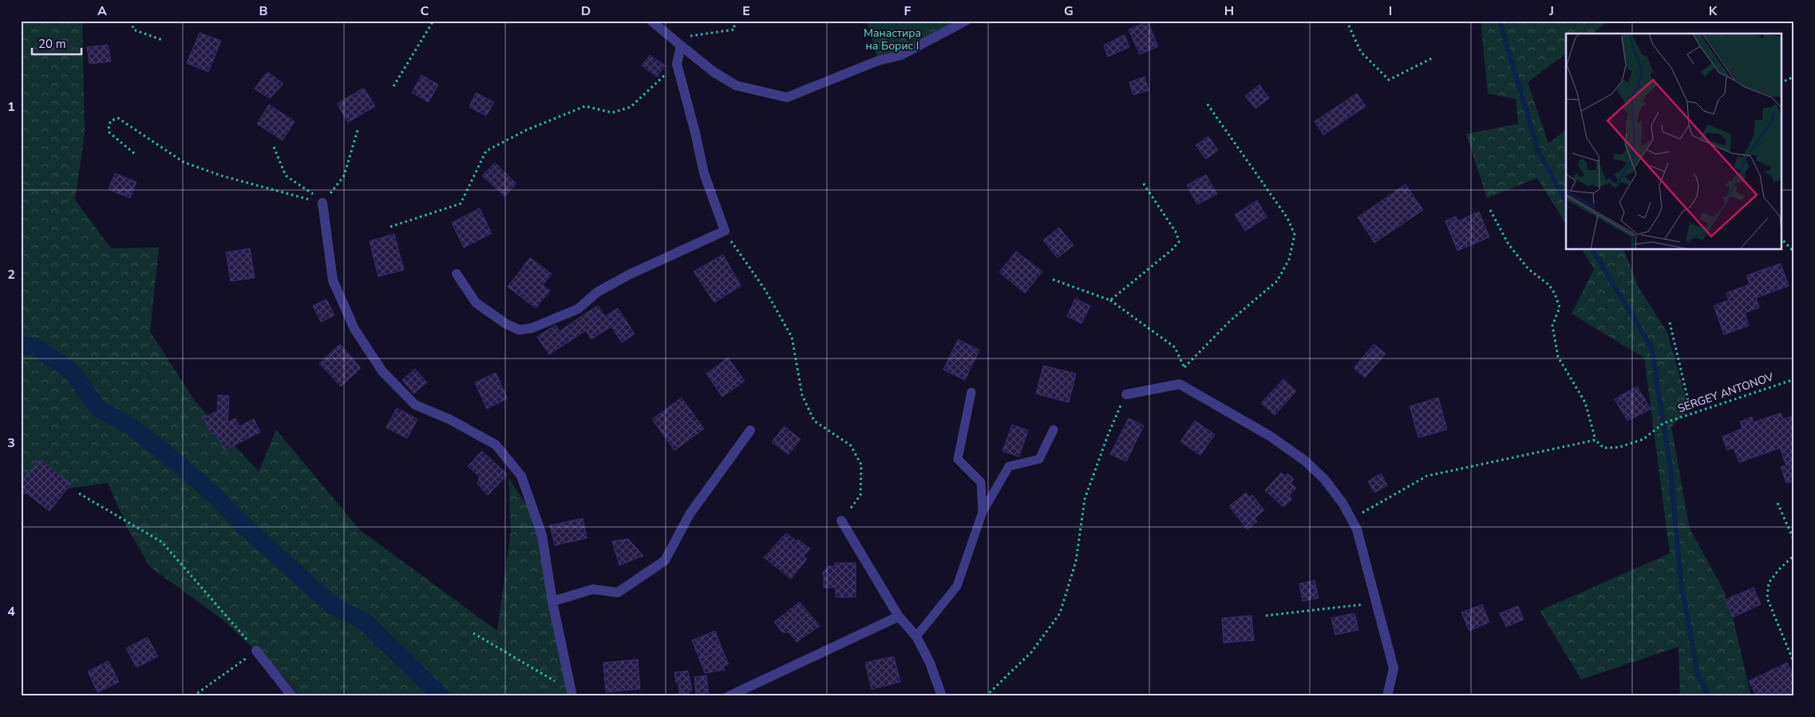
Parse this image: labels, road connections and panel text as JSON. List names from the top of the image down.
{
  "streets": {
    "path": ["SERGEY ANTONOV"]
  },
  "parks": ["Манастира на Борис І"],
  "scale_bar": "20 m",
  "grid": {
    "columns": [
      "A",
      "B",
      "C",
      "D",
      "E",
      "F",
      "G",
      "H",
      "I",
      "J",
      "K"
    ],
    "rows": [
      "1",
      "2",
      "3",
      "4"
    ]
  }
}
